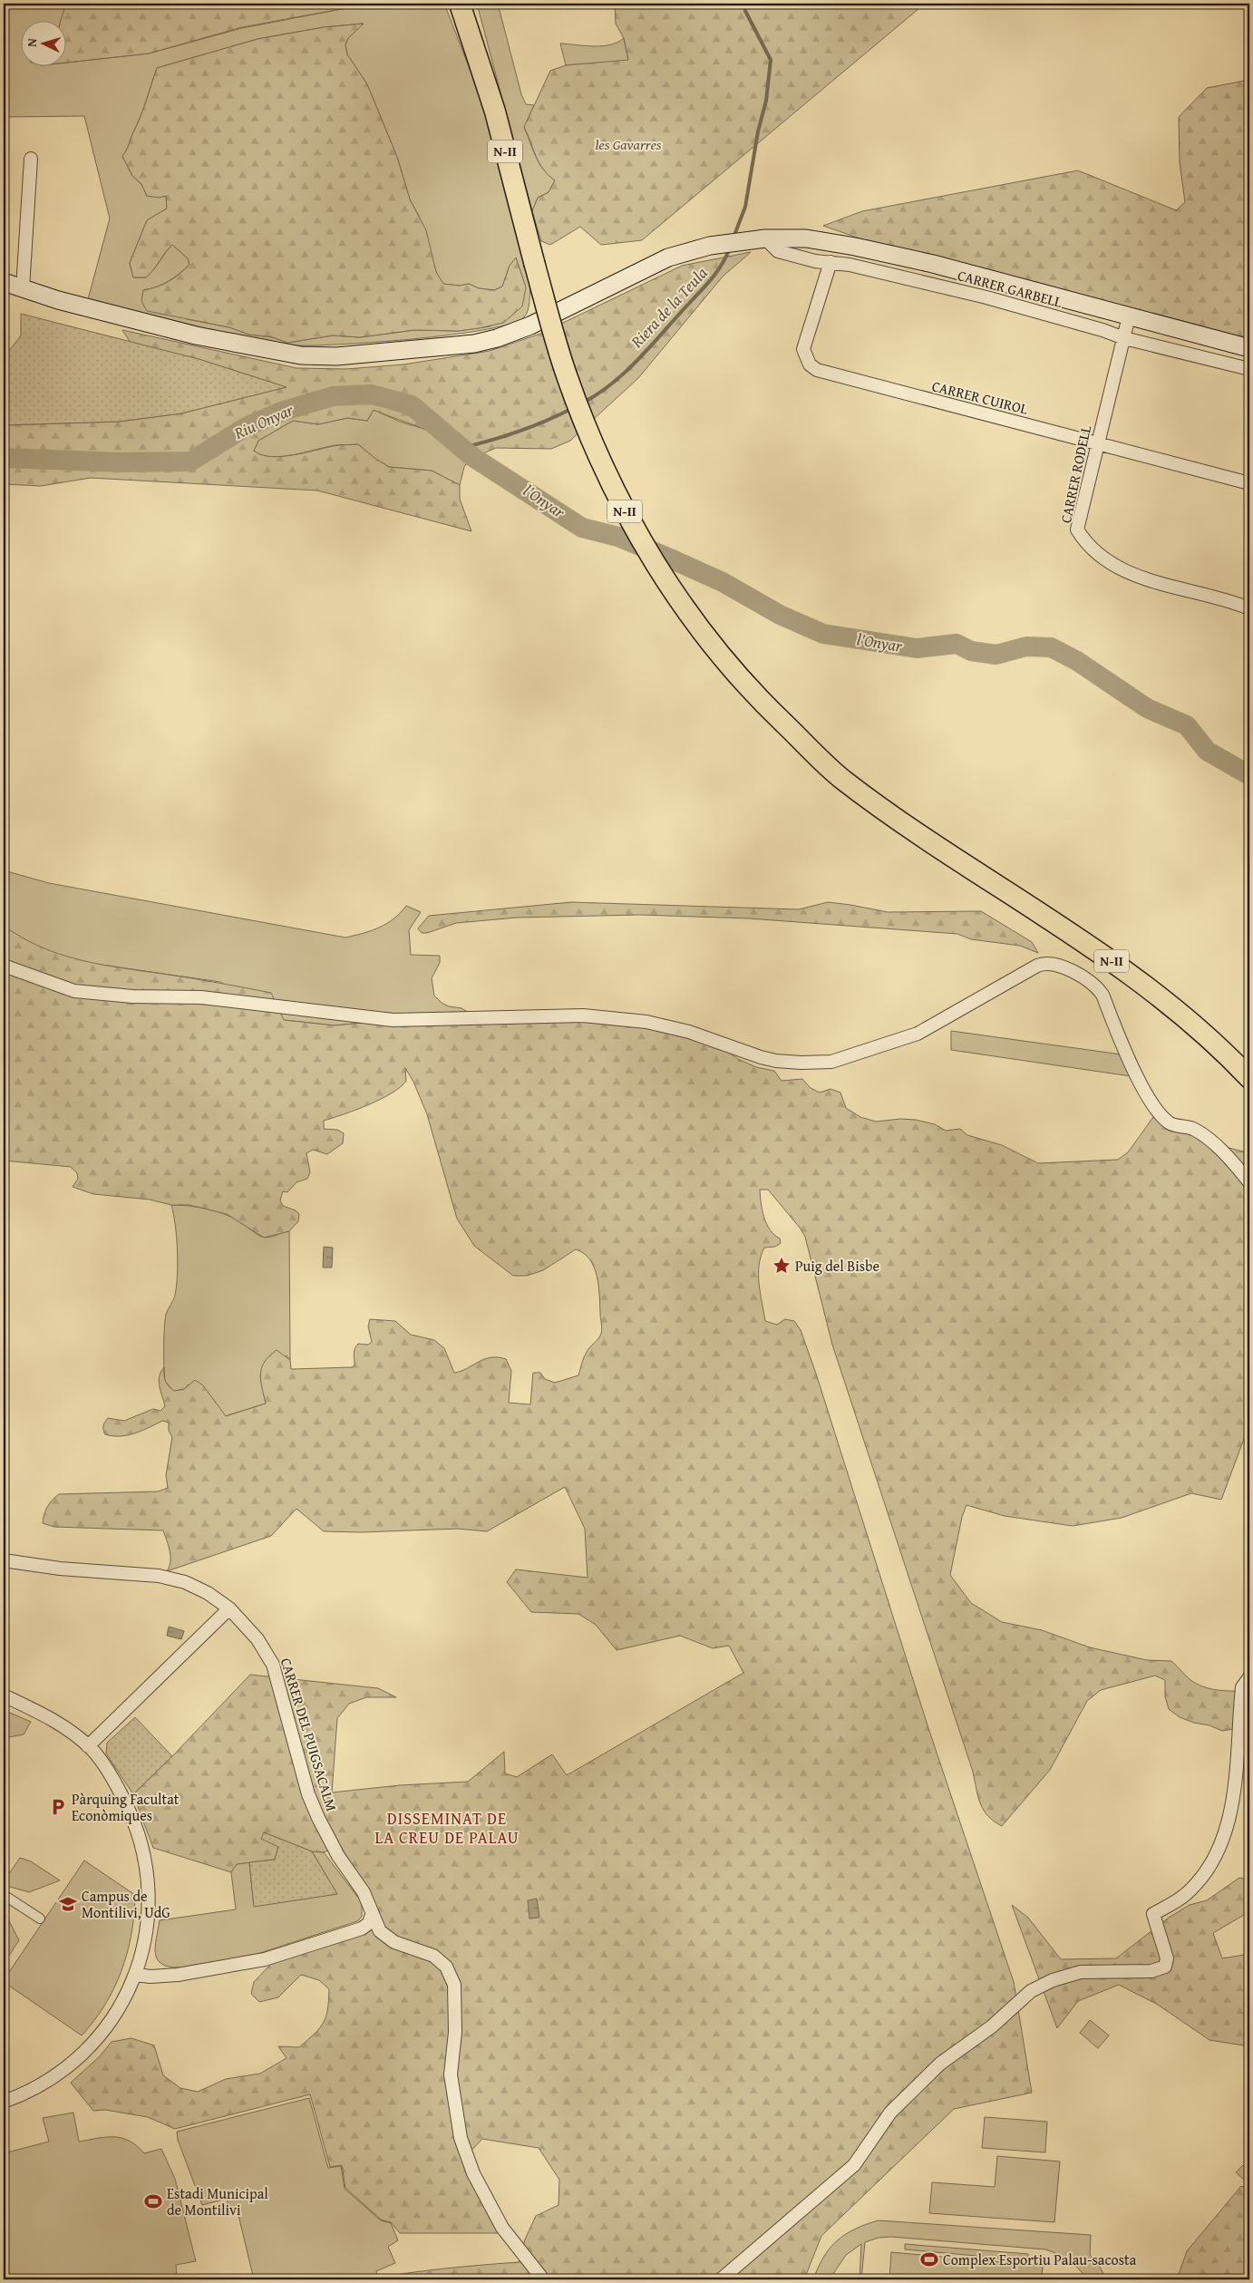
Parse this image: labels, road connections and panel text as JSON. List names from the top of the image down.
{
  "streets": {
    "highway": ["N-II"],
    "street": [
      "CARRER GARBELL",
      "CARRER CUIROL",
      "CARRER RODELL",
      "CARRER DEL PUIGSACALM"
    ]
  },
  "crossings": [
    ["CARRER GARBELL", "CARRER CUIROL"],
    ["CARRER GARBELL", "CARRER RODELL"],
    ["CARRER CUIROL", "CARRER RODELL"]
  ],
  "districts": ["DISSEMINAT DE LA CREU DE PALAU"],
  "water": ["Riera de la Teula", "Riu Onyar", "l'Onyar"],
  "parks": ["les Gavarres"],
  "places": {
    "place": ["Puig del Bisbe"],
    "parking": ["Pàrquing Facultat Econòmiques"],
    "school or university": ["Campus de Montilivi, UdG"],
    "sports": ["Estadi Municipal de Montilivi", "Complex Esportiu Palau-sacosta"]
  },
  "north": "left"
}
